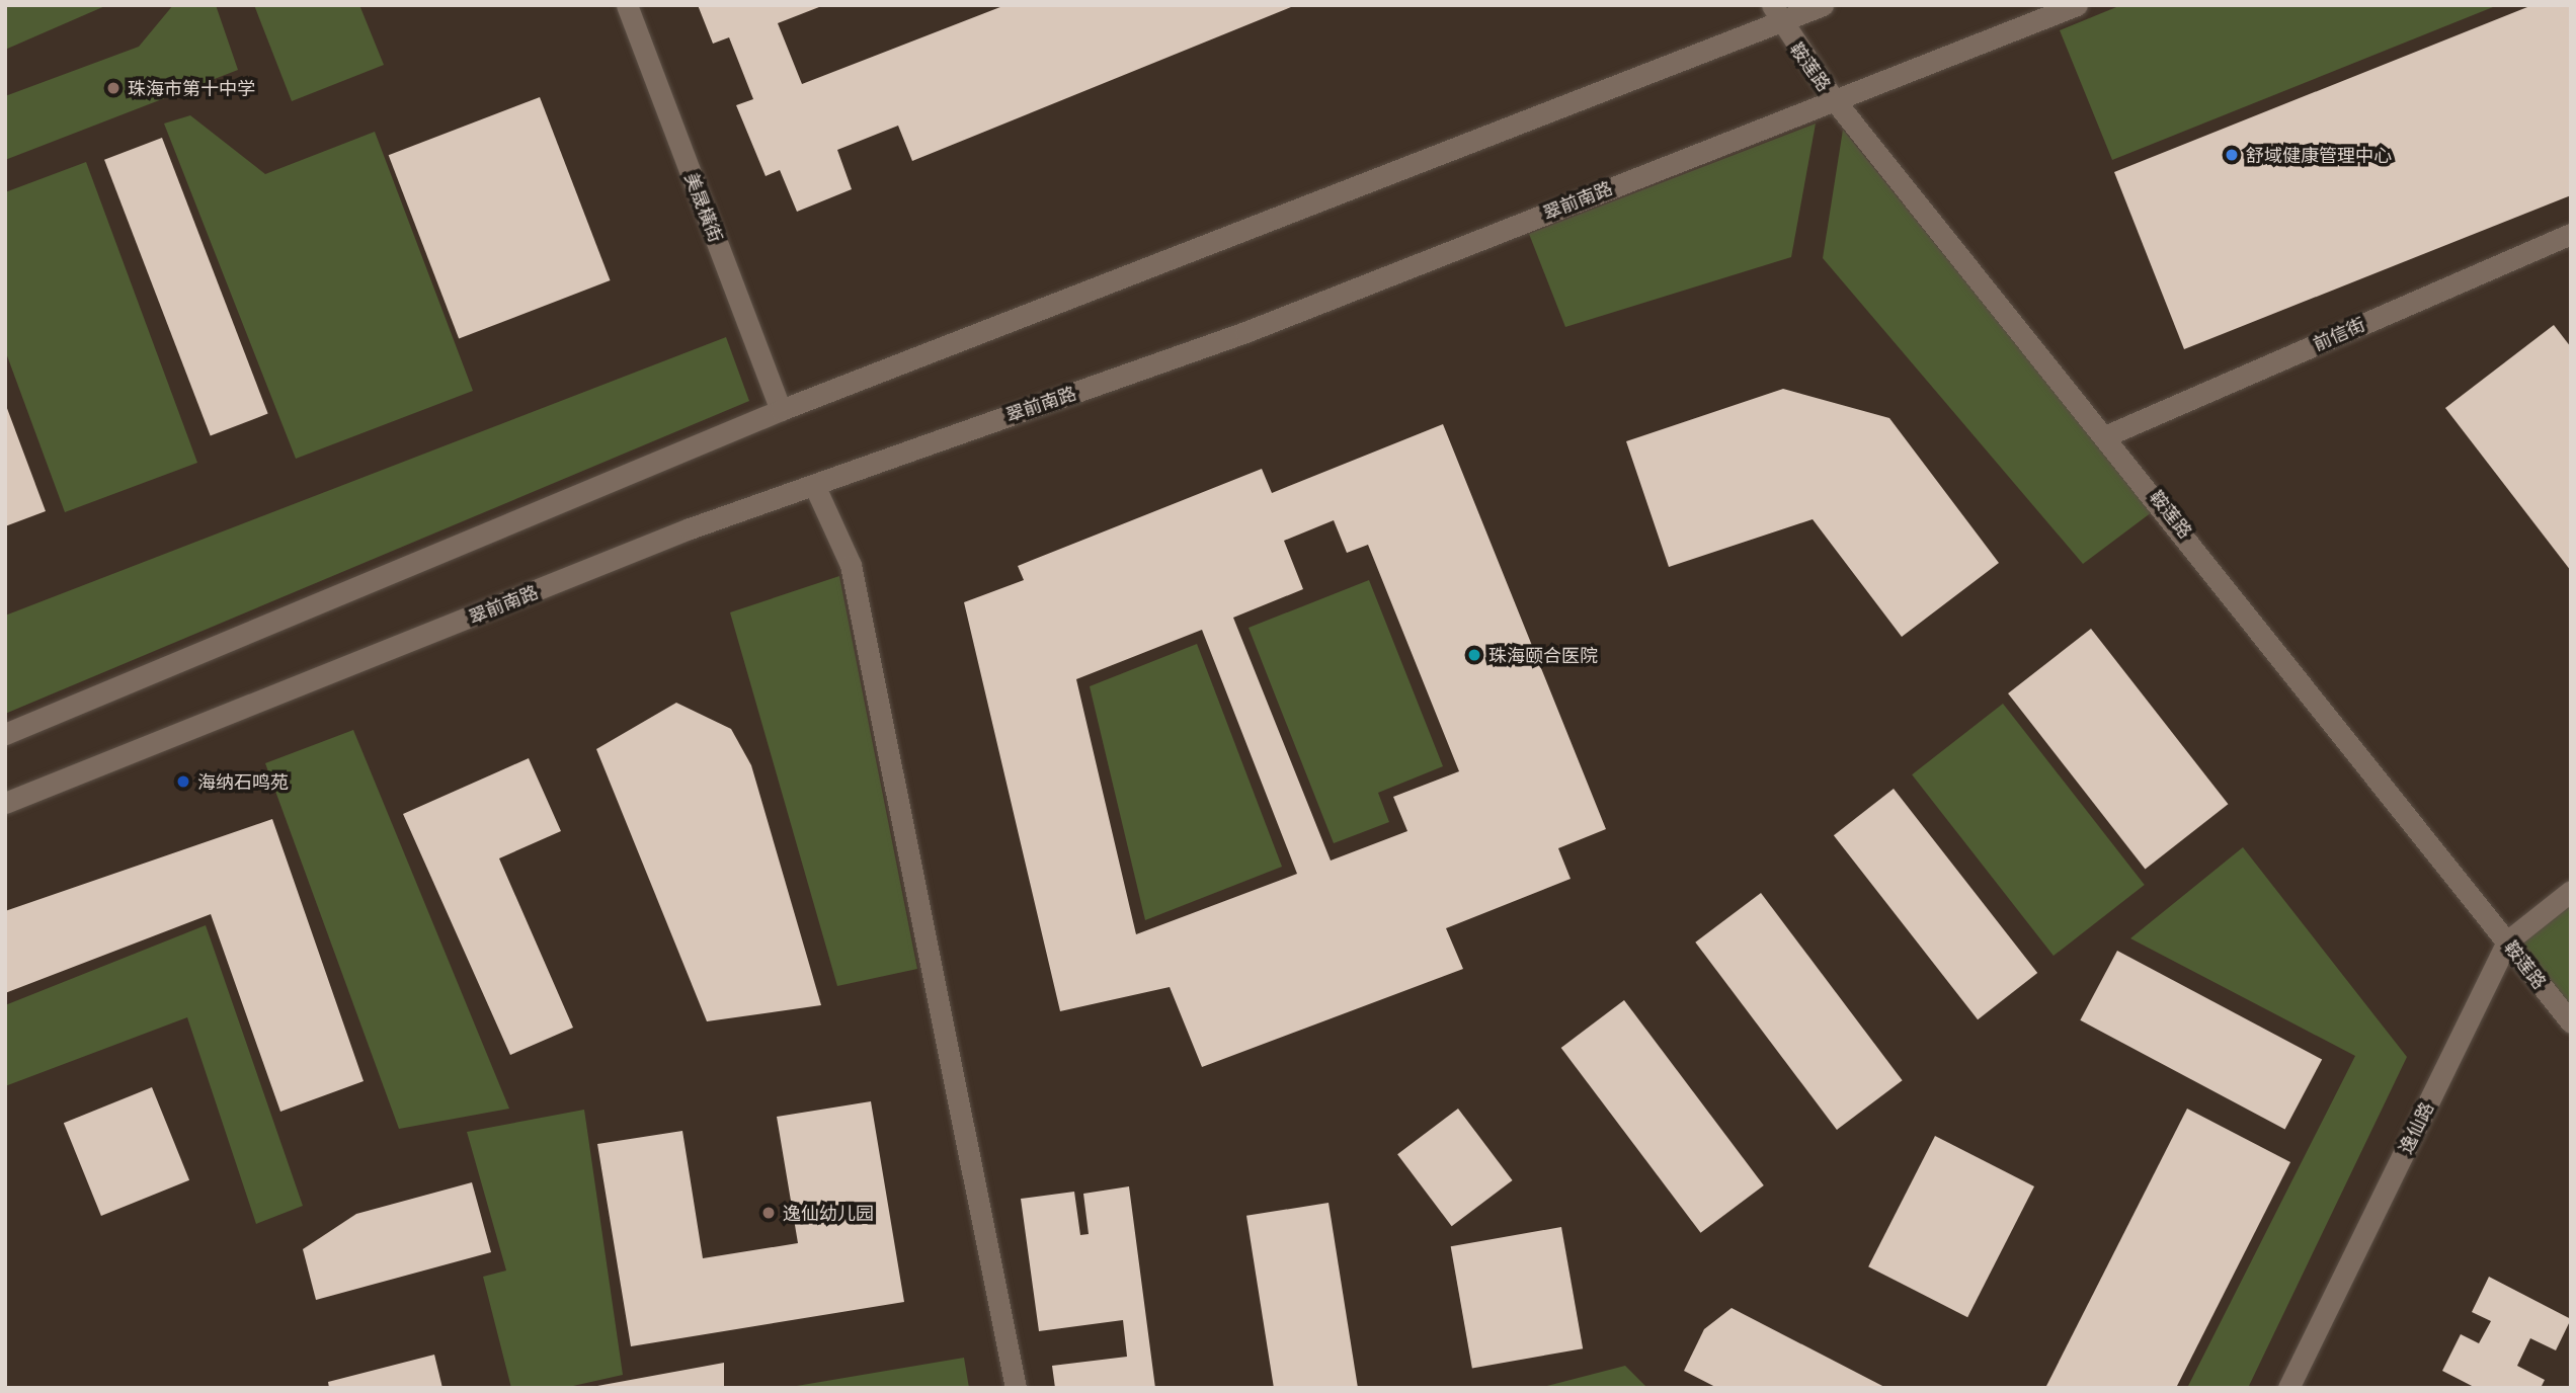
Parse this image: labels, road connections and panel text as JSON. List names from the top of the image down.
{
  "streets": {
    "main road": [
      "鞍莲路",
      "翠前南路",
      "美晟橫街",
      "前信街",
      "逸仙路"
    ]
  },
  "crossings": [
    ["鞍莲路", "翠前南路"],
    ["鞍莲路", "前信街"],
    ["鞍莲路", "逸仙路"]
  ],
  "places": [
    "珠海市第十中学",
    "舒域健康管理中心",
    "珠海颐合医院",
    "海纳石鸣苑",
    "逸仙幼儿园"
  ]
}
